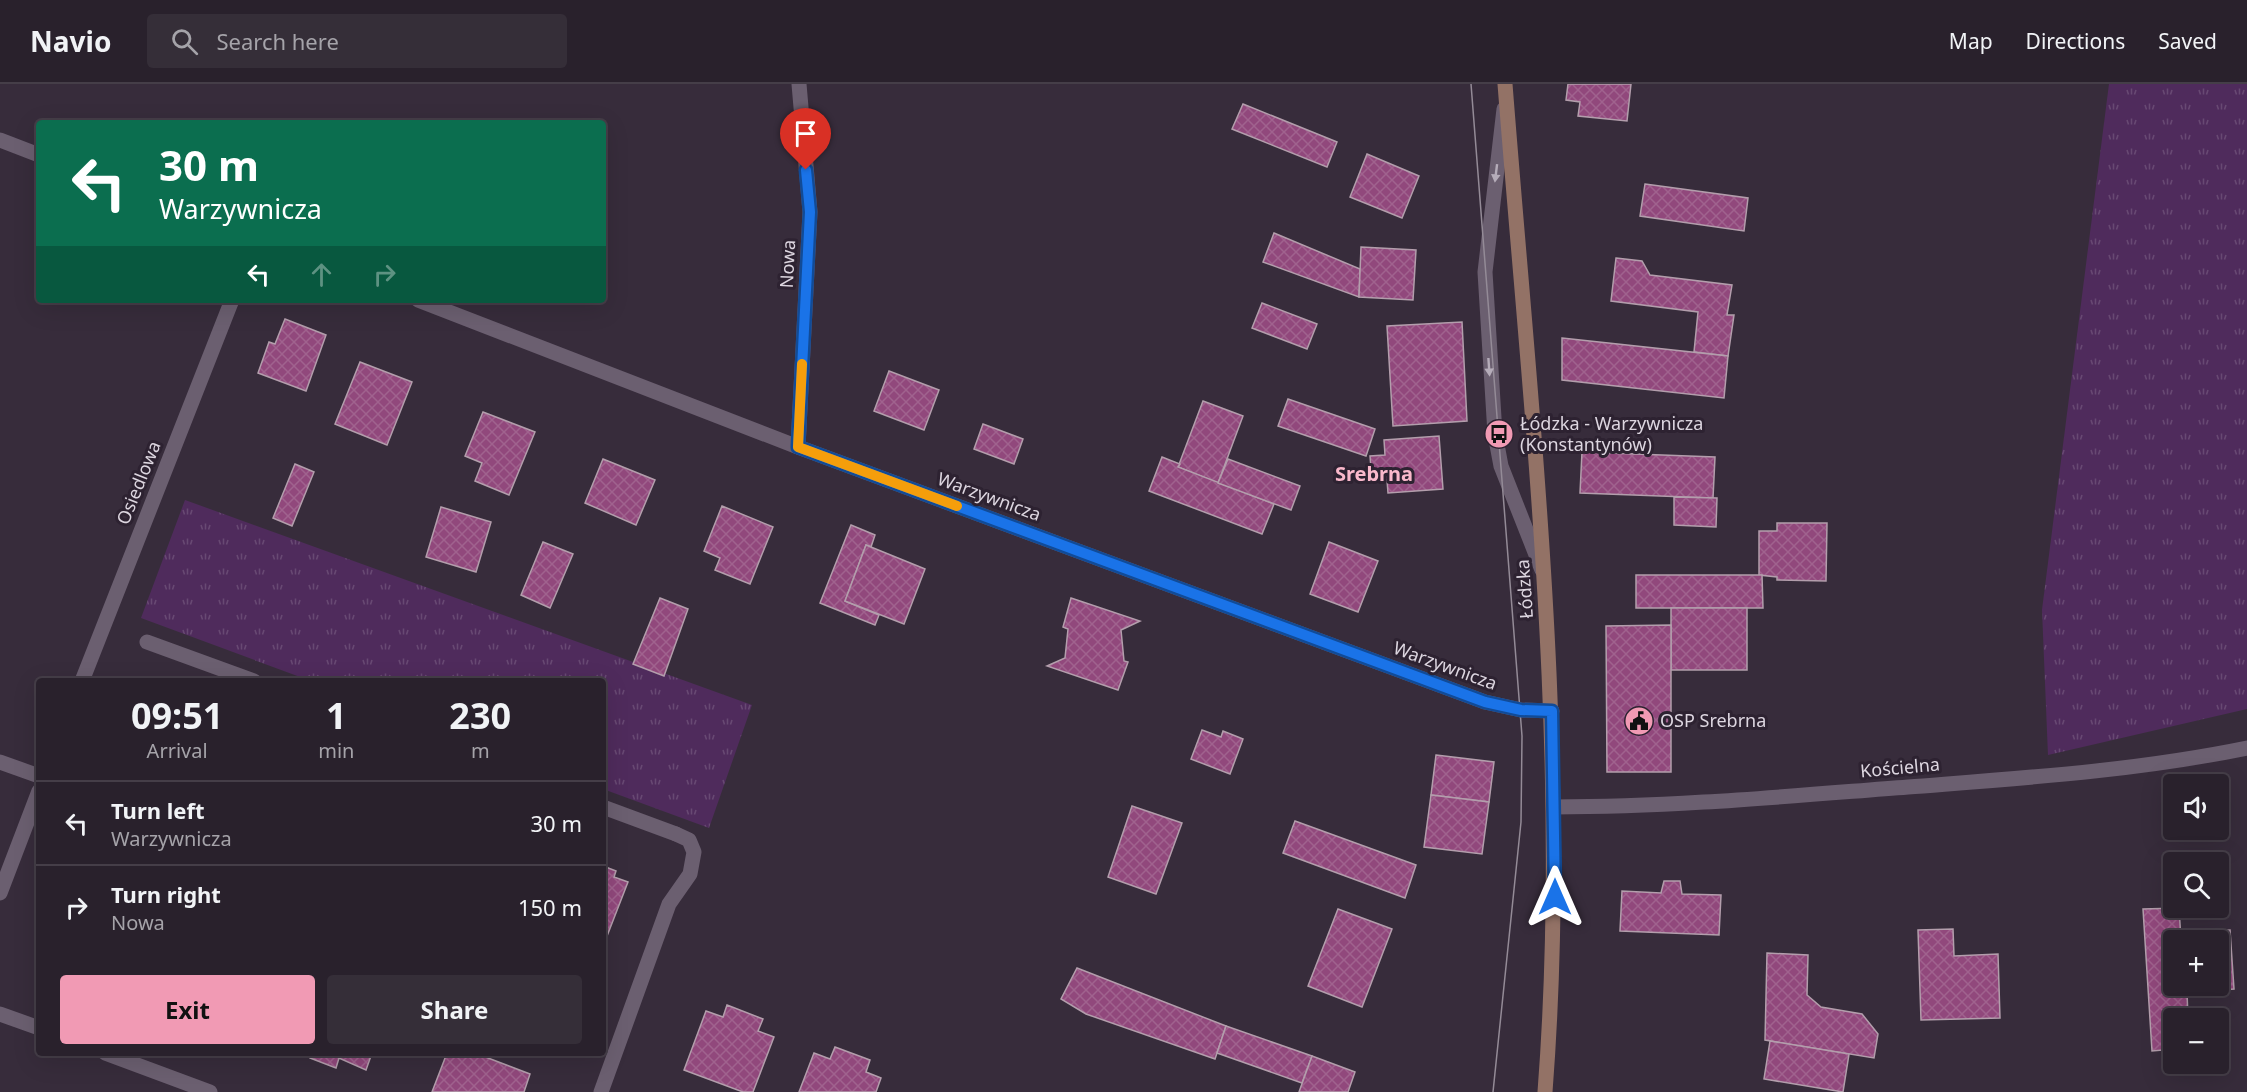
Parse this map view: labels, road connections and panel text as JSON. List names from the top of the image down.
{
  "streets": {
    "main road": ["Łódzka"],
    "street": [
      "Nowa",
      "Osiedlowa",
      "Warzywnicza",
      "Kościelna"
    ]
  },
  "crossings": [
    ["Nowa", "Warzywnicza"],
    ["Warzywnicza", "Łódzka"],
    ["Łódzka", "Kościelna"]
  ],
  "districts": ["Srebrna"],
  "places": {
    "bus stop": ["Łódzka - Warzywnicza (Konstantynów)"],
    "public building": ["OSP Srebrna"]
  },
  "page": {
    "header": "Navio",
    "search": "Search here",
    "nav": ["Map", "Directions", "Saved"],
    "turn": ["30 m", "Warzywnicza"],
    "eta": [
      "09:51",
      "Arrival",
      "1",
      "min",
      "230",
      "m"
    ],
    "map_buttons": ["+", "−"],
    "list": [
      {
        "name": "Turn left",
        "note": "Warzywnicza",
        "value": "30 m"
      },
      {
        "name": "Turn right",
        "note": "Nowa",
        "value": "150 m"
      }
    ],
    "buttons": ["Exit", "Share"]
  }
}
